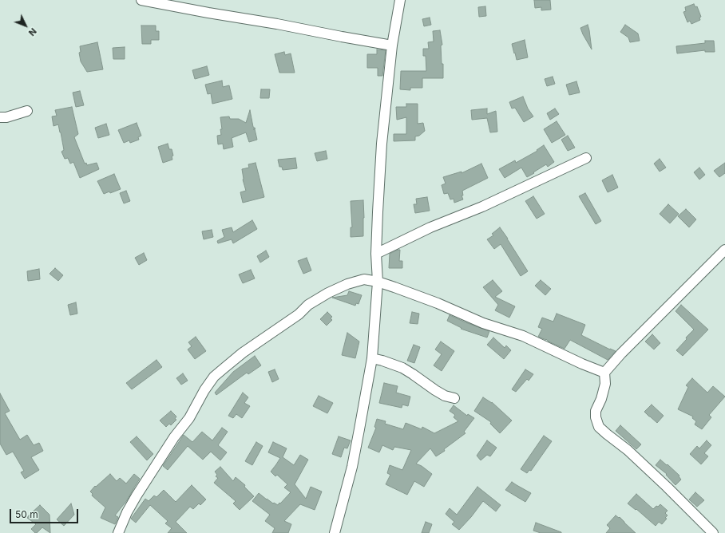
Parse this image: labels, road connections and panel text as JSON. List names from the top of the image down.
{
  "scale_bar": "50 m",
  "north": "bottom right"
}
